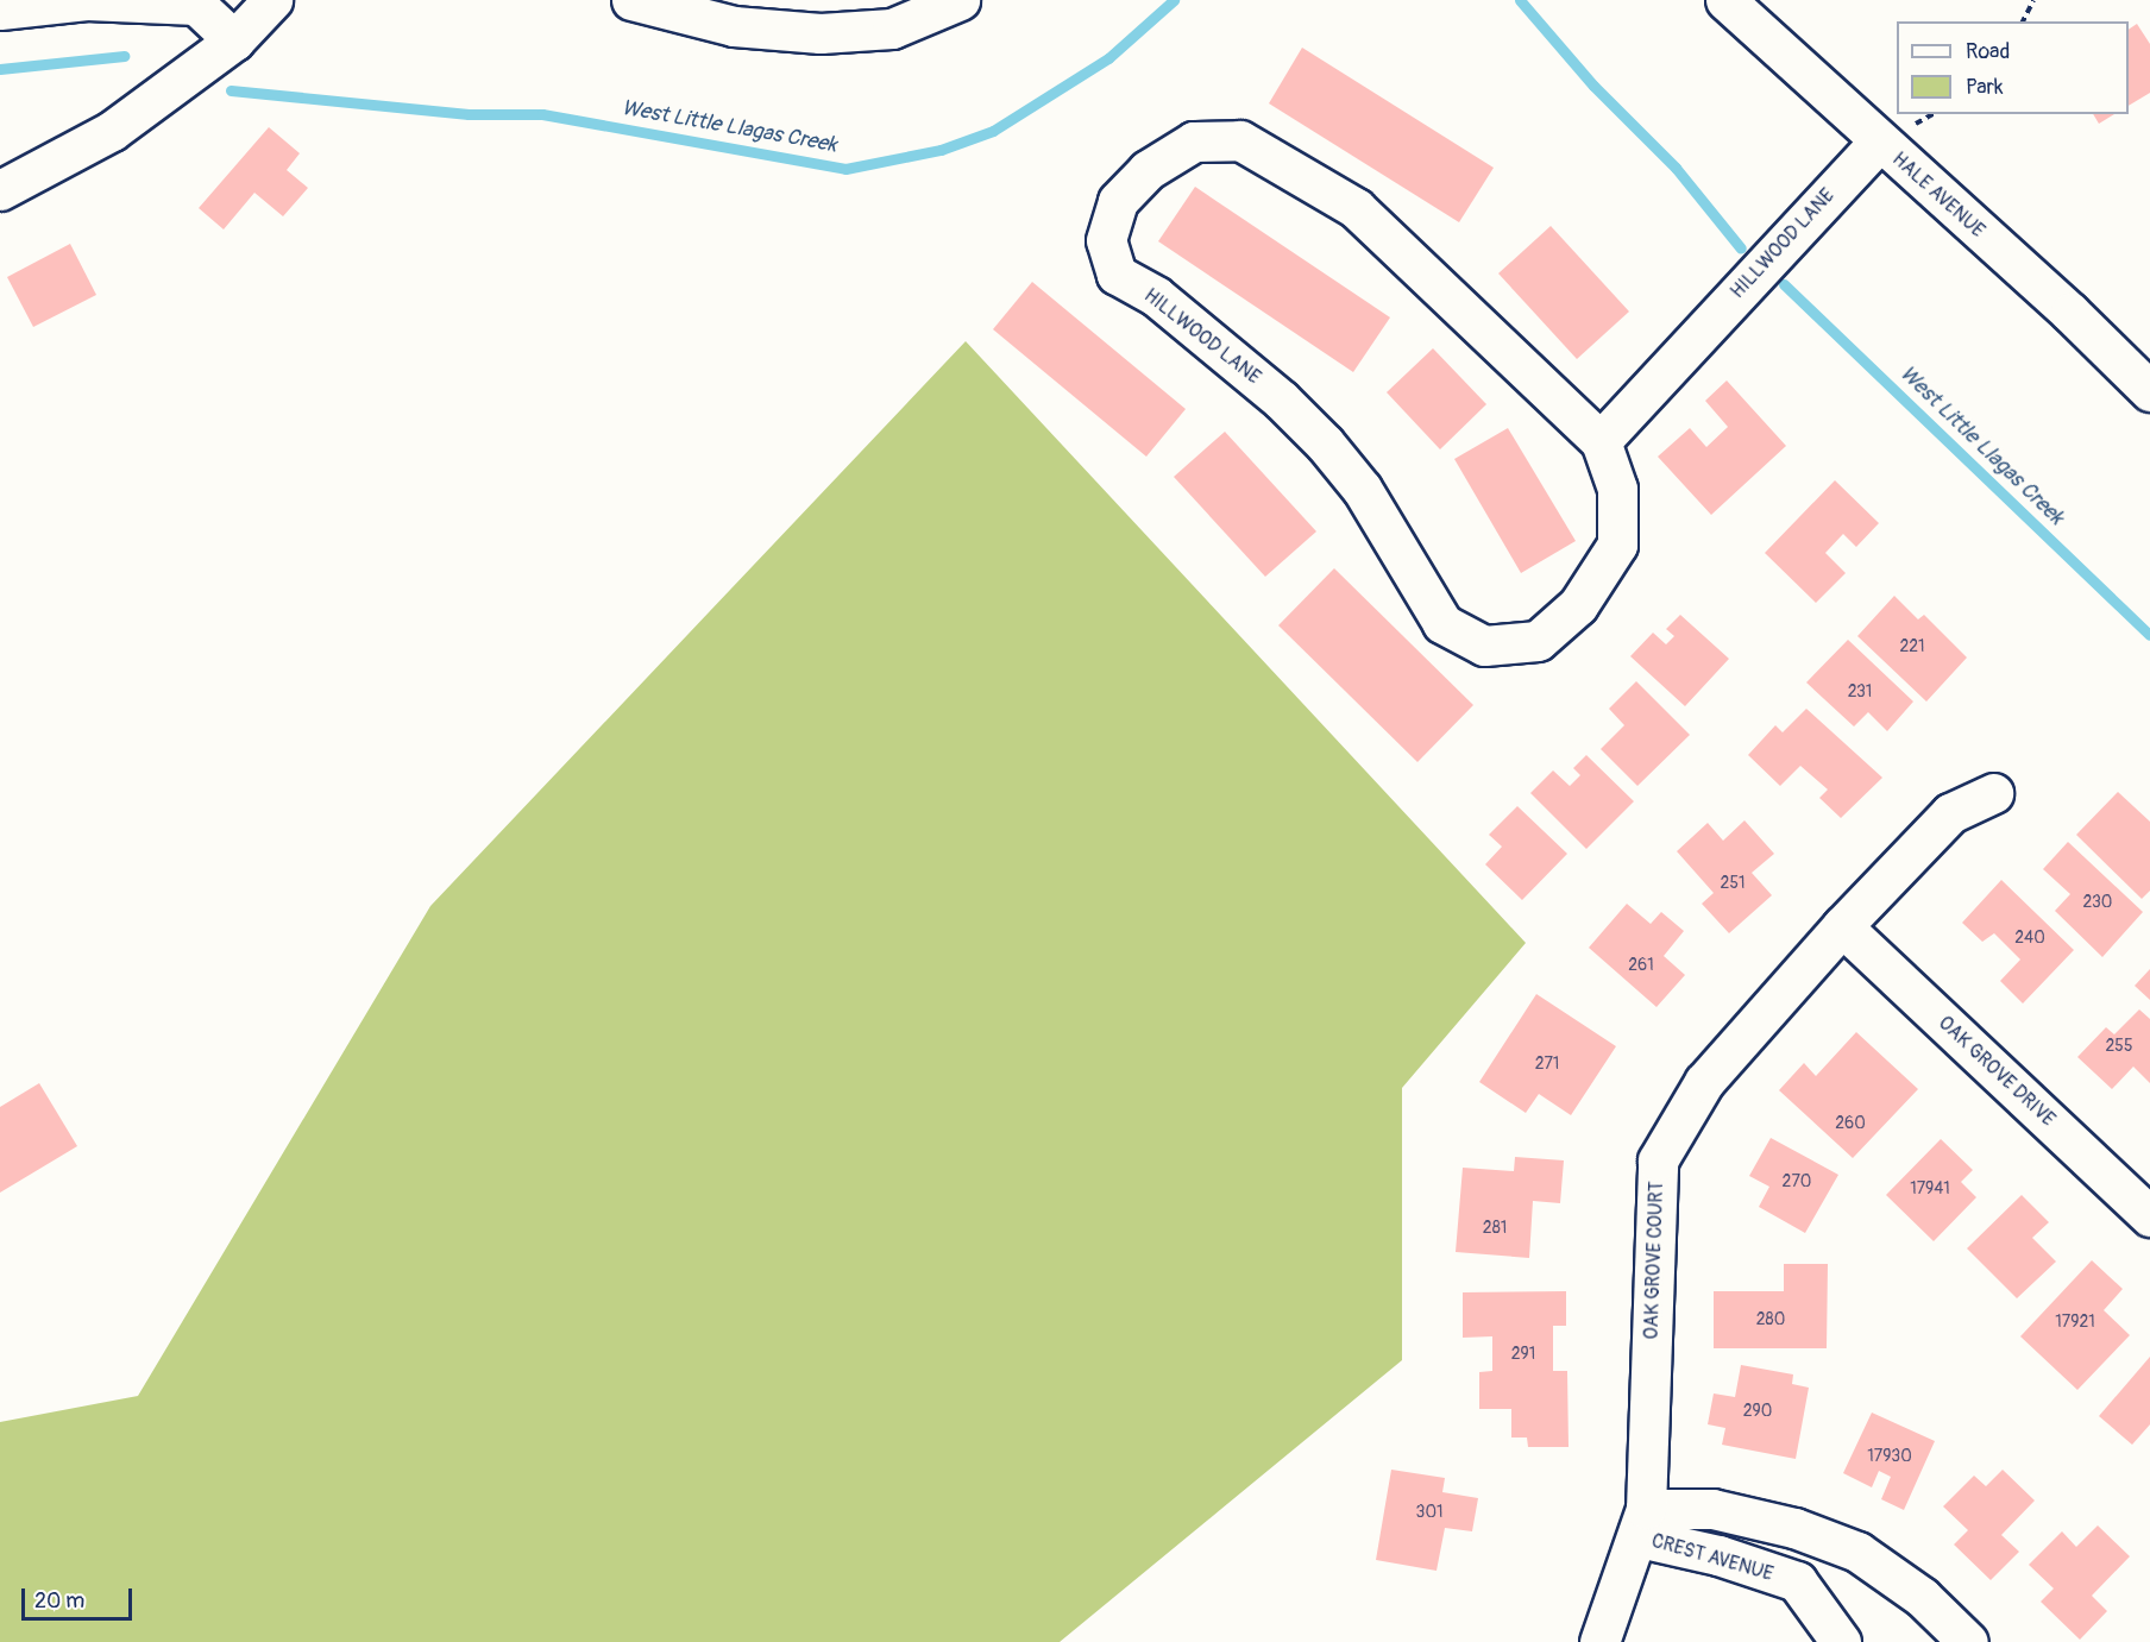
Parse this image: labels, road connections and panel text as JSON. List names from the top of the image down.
{
  "streets": {
    "street": [
      "HALE AVENUE",
      "HILLWOOD LANE",
      "OAK GROVE DRIVE",
      "OAK GROVE COURT",
      "CREST AVENUE"
    ]
  },
  "crossings": [
    ["HALE AVENUE", "HILLWOOD LANE"],
    ["OAK GROVE DRIVE", "OAK GROVE COURT"],
    ["OAK GROVE COURT", "CREST AVENUE"]
  ],
  "water": ["West Little Llagas Creek"],
  "house_numbers": [
    "221",
    "231",
    "251",
    "230",
    "240",
    "261",
    "255",
    "271",
    "260",
    "270",
    "17941",
    "281",
    "280",
    "17921",
    "291",
    "290",
    "17930",
    "301"
  ],
  "legend": ["Road", "Park"],
  "scale_bar": "20 m"
}
